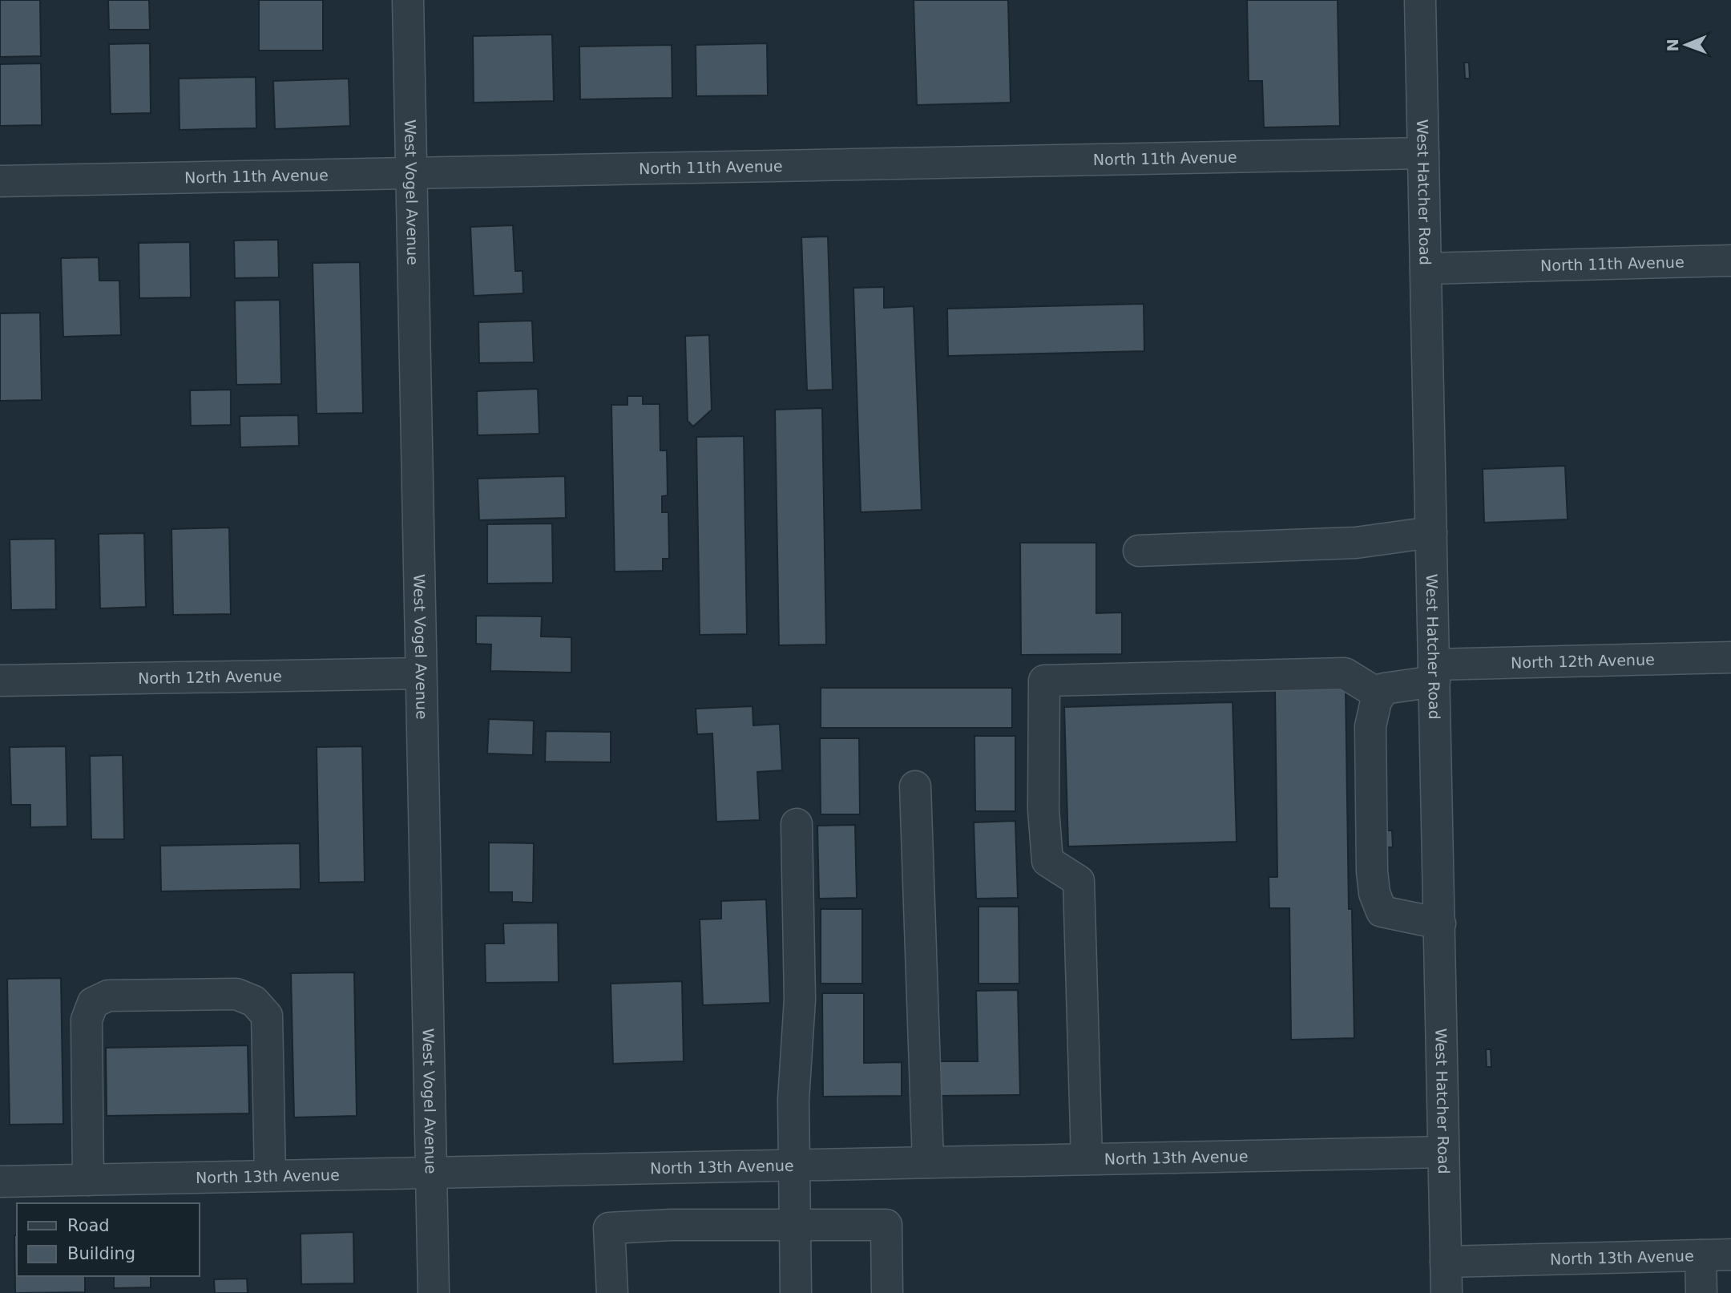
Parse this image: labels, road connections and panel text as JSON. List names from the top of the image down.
{
  "streets": {
    "street": [
      "North 11th Avenue",
      "West Vogel Avenue",
      "West Hatcher Road",
      "North 12th Avenue",
      "North 13th Avenue"
    ]
  },
  "crossings": [
    ["North 11th Avenue", "West Vogel Avenue"],
    ["North 11th Avenue", "West Hatcher Road"],
    ["West Vogel Avenue", "North 12th Avenue"],
    ["West Vogel Avenue", "North 13th Avenue"],
    ["West Hatcher Road", "North 12th Avenue"],
    ["West Hatcher Road", "North 13th Avenue"]
  ],
  "legend": ["Road", "Building"],
  "north": "left"
}
